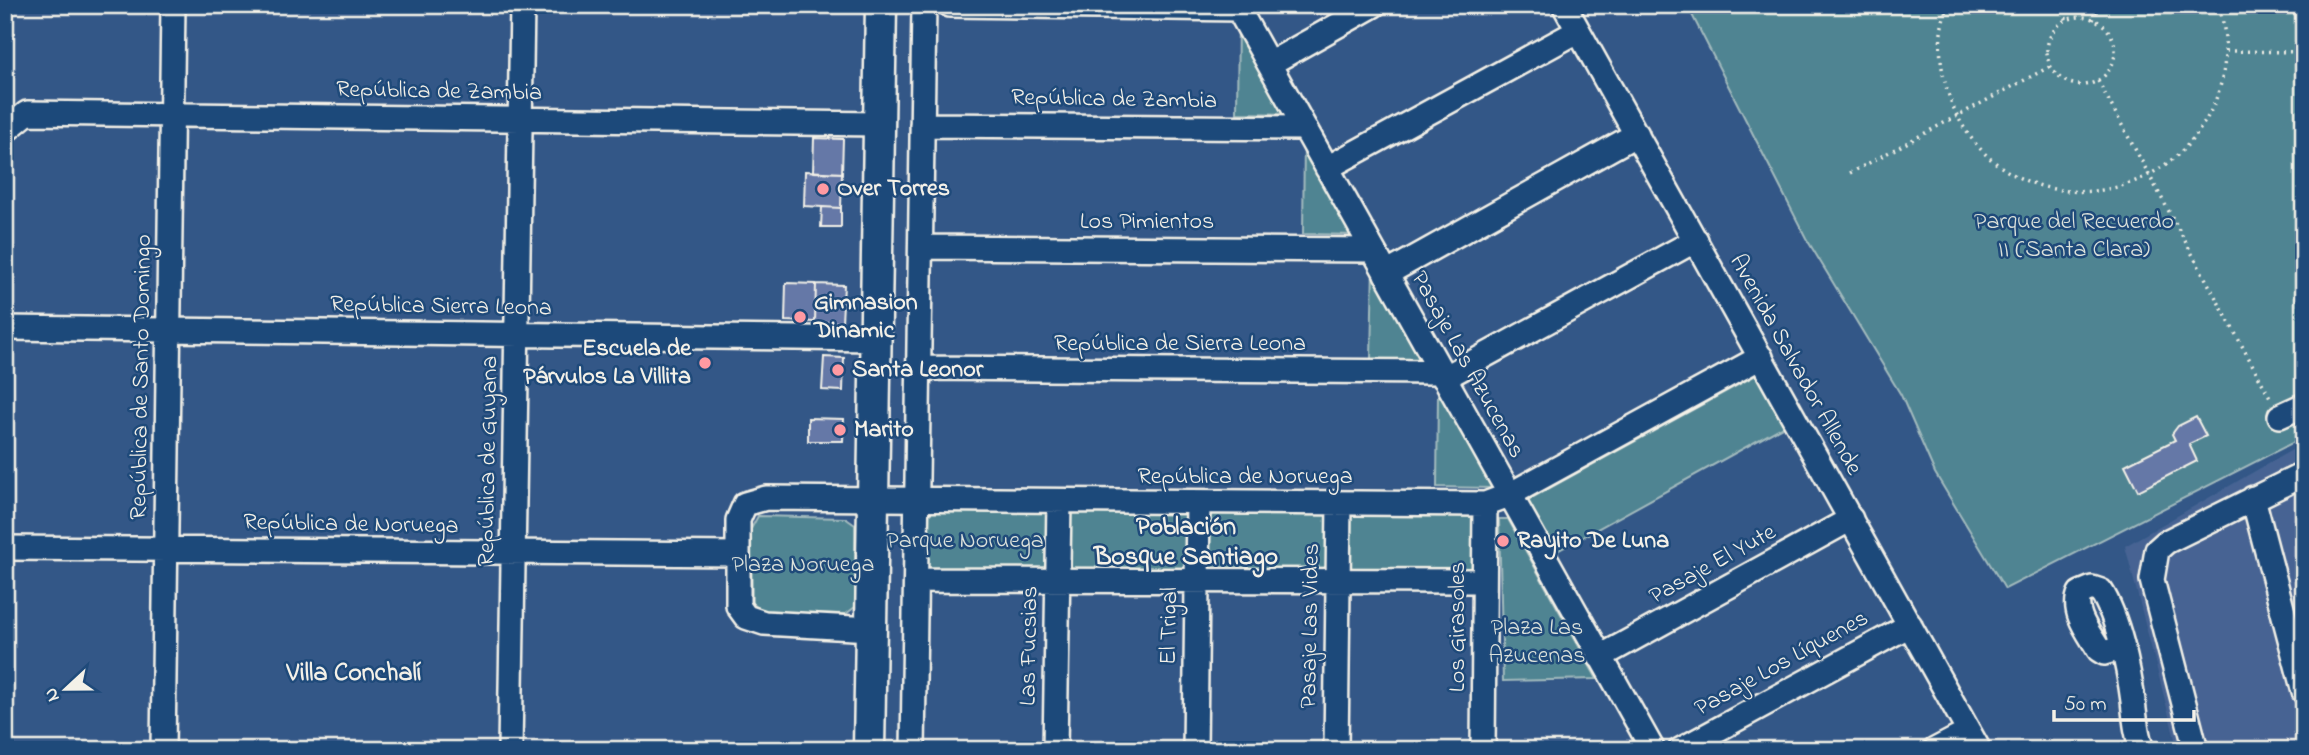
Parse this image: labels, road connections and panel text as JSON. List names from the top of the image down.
{
  "streets": {
    "street": [
      "República de Zambia",
      "Los Pimientos",
      "República Sierra Leona",
      "República de Sierra Leona",
      "Pasaje Las Azucenas",
      "Avenida Salvador Allende",
      "República de Santo Domingo",
      "República de Guyana",
      "República de Noruega",
      "Pasaje El Yute",
      "El Trigal",
      "Pasaje Las Vides",
      "Los Girasoles",
      "Las Fucsias",
      "Pasaje Los Líquenes"
    ]
  },
  "crossings": [
    ["República de Zambia", "Pasaje Las Azucenas"],
    ["República de Zambia", "República de Santo Domingo"],
    ["República de Zambia", "República de Guyana"],
    ["Los Pimientos", "Pasaje Las Azucenas"],
    ["República Sierra Leona", "República de Santo Domingo"],
    ["República Sierra Leona", "República de Guyana"],
    ["República de Sierra Leona", "Pasaje Las Azucenas"],
    ["República de Sierra Leona", "Avenida Salvador Allende"],
    ["Pasaje Las Azucenas", "República de Noruega"],
    ["Pasaje Las Azucenas", "Pasaje El Yute"],
    ["Avenida Salvador Allende", "República de Noruega"],
    ["Avenida Salvador Allende", "Pasaje El Yute"],
    ["Avenida Salvador Allende", "Pasaje Los Líquenes"],
    ["República de Santo Domingo", "República de Noruega"],
    ["República de Guyana", "República de Noruega"],
    ["República de Noruega", "El Trigal"],
    ["República de Noruega", "Pasaje Las Vides"],
    ["República de Noruega", "Los Girasoles"],
    ["República de Noruega", "Las Fucsias"]
  ],
  "districts": ["Población Bosque Santiago", "Villa Conchalí"],
  "parks": [
    "Parque del Recuerdo II (Santa Clara)",
    "Parque Noruega",
    "Plaza Noruega",
    "Plaza Las Azucenas"
  ],
  "places": [
    "Over Torres",
    "Gimnasion Dinamic",
    "Escuela de Párvulos La Villita",
    "Santa Leonor",
    "Marito",
    "Rayito De Luna"
  ],
  "scale_bar": "50 m",
  "north": "left"
}
